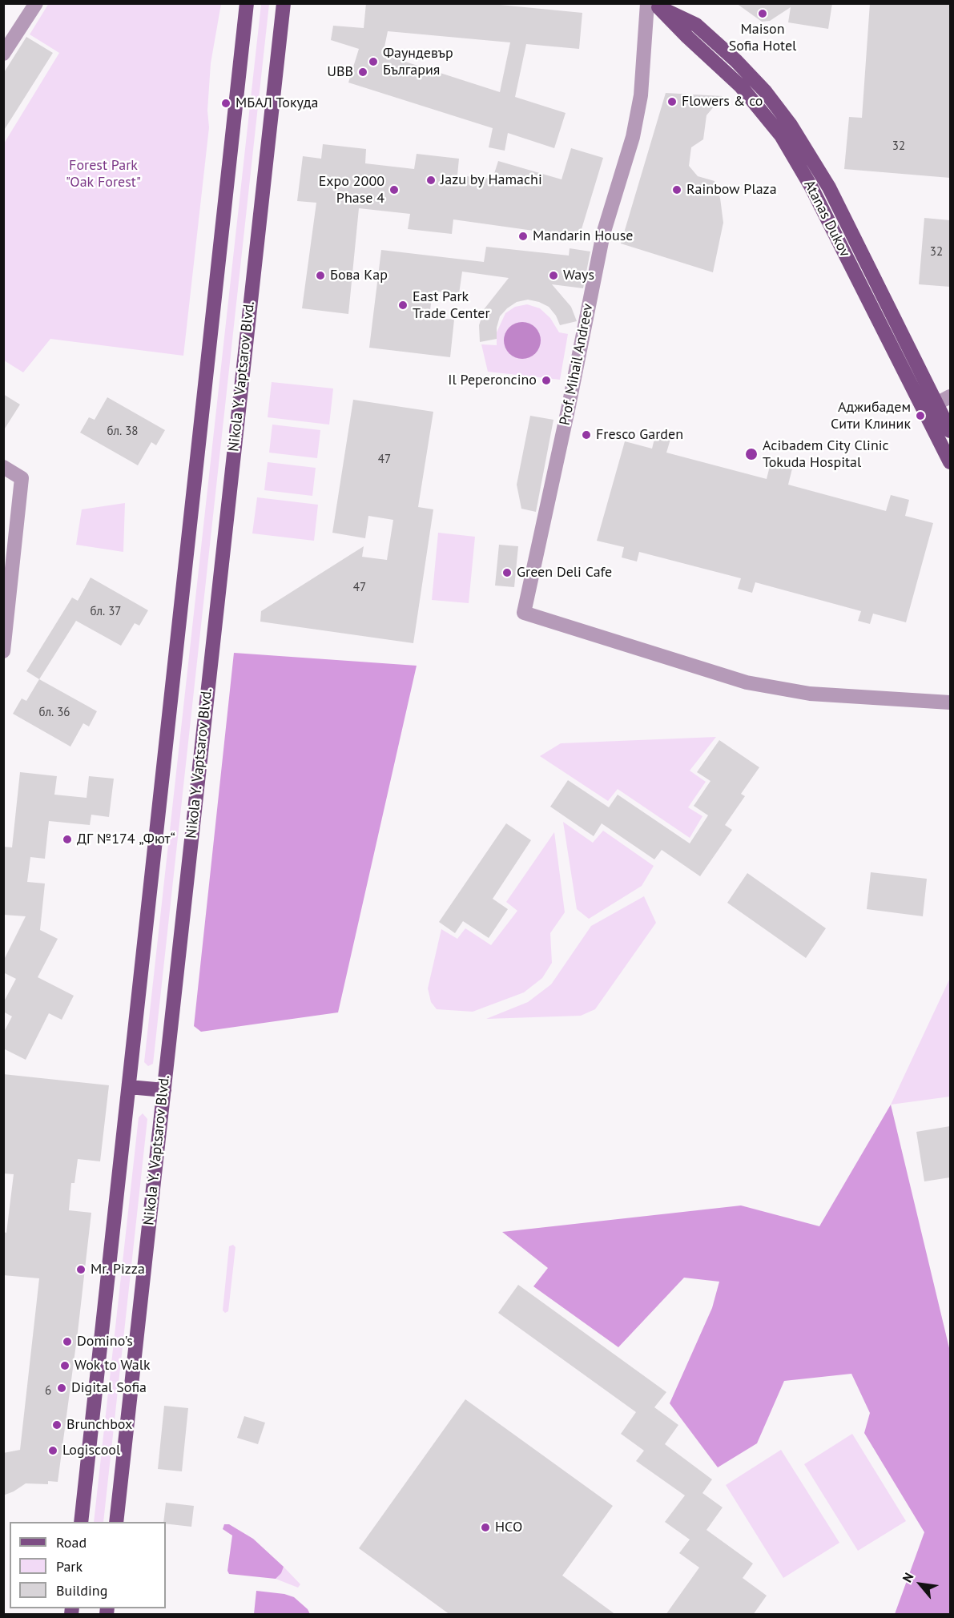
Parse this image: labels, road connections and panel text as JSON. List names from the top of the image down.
{
  "streets": {
    "main road": ["Atanas Dukov", "Nikola Y. Vaptsarov Blvd."],
    "street": ["Prof. Mihail Andreev"]
  },
  "crossings": [
    ["Atanas Dukov", "Prof. Mihail Andreev"]
  ],
  "parks": ["Forest Park \"Oak Forest\""],
  "places": [
    "Maison Sofia Hotel",
    "Фаундевър България",
    "UBB",
    "Flowers & co",
    "МБАЛ Токуда",
    "Jazu by Hamachi",
    "Expo 2000 Phase 4",
    "Rainbow Plaza",
    "Mandarin House",
    "Бова Кар",
    "Ways",
    "East Park Trade Center",
    "Il Peperoncino",
    "Аджибадем Сити Клиник",
    "Fresco Garden",
    "Acibadem City Clinic Tokuda Hospital",
    "Green Deli Cafe",
    "ДГ №174 „Фют“",
    "Mr. Pizza",
    "Domino's",
    "Wok to Walk",
    "Digital Sofia",
    "Brunchbox",
    "Logiscool",
    "НСО"
  ],
  "house_numbers": [
    "32",
    "32",
    "бл. 38",
    "47",
    "47",
    "бл. 37",
    "бл. 36",
    "6"
  ],
  "legend": ["Road", "Park", "Building"],
  "north": "top left"
}
